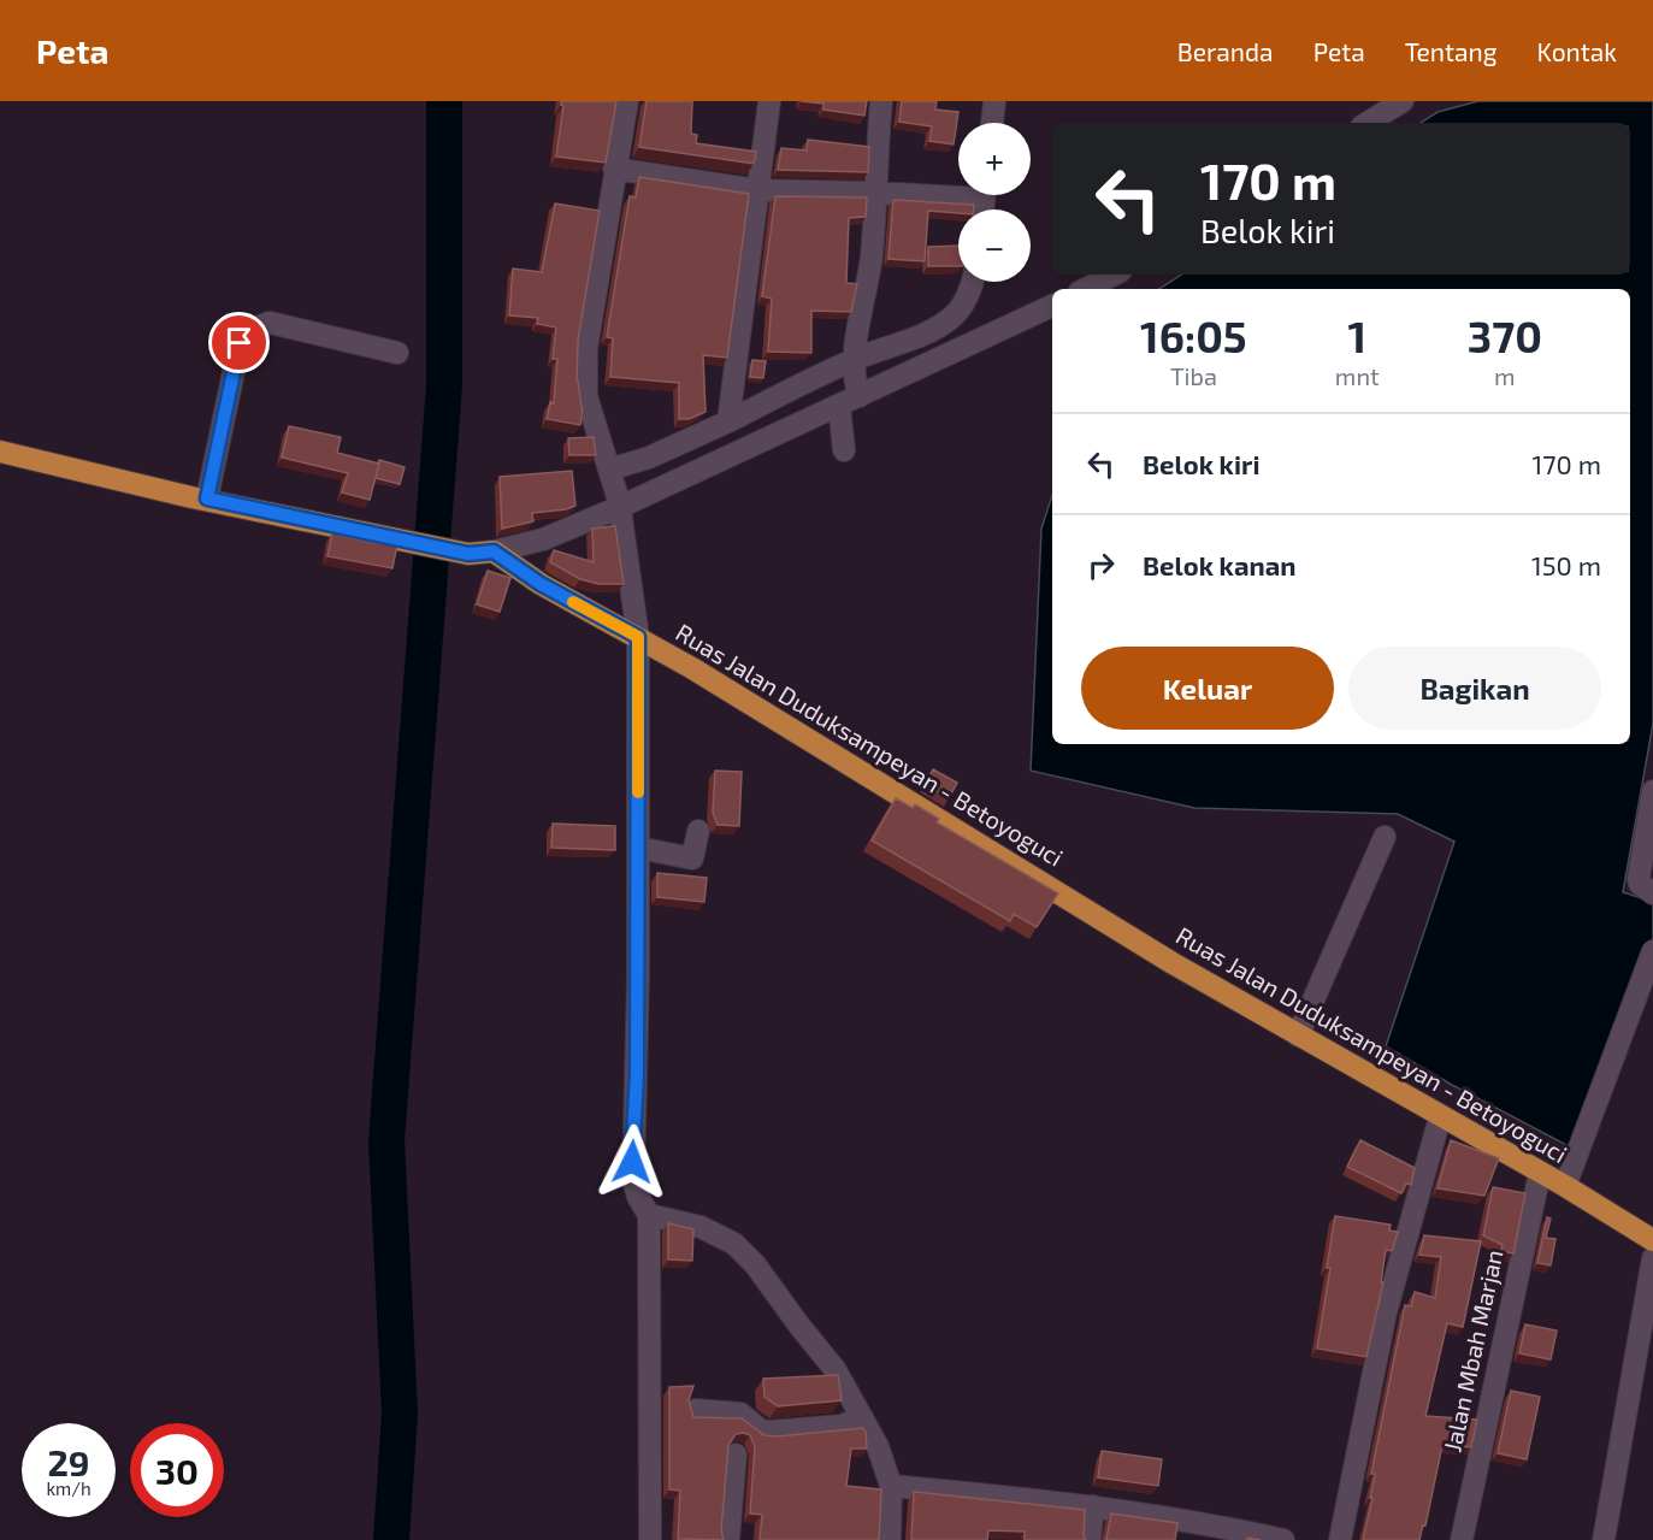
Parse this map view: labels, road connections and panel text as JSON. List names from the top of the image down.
{
  "streets": {
    "main road": ["Ruas Jalan Duduksampeyan - Betoyoguci"],
    "street": ["Jalan Mbah Marjan"]
  },
  "crossings": [
    ["Ruas Jalan Duduksampeyan - Betoyoguci", "Jalan Mbah Marjan"]
  ],
  "page": {
    "header": "Peta",
    "nav": [
      "Beranda",
      "Peta",
      "Tentang",
      "Kontak"
    ],
    "map_buttons": ["+", "−"],
    "turn": ["170 m", "Belok kiri"],
    "eta": [
      "16:05",
      "Tiba",
      "1",
      "mnt",
      "370",
      "m"
    ],
    "list": [
      {
        "name": "Belok kiri",
        "value": "170 m"
      },
      {
        "name": "Belok kanan",
        "value": "150 m"
      }
    ],
    "buttons": ["Keluar", "Bagikan"],
    "speed": "29 km/h",
    "limit": "30"
  }
}
